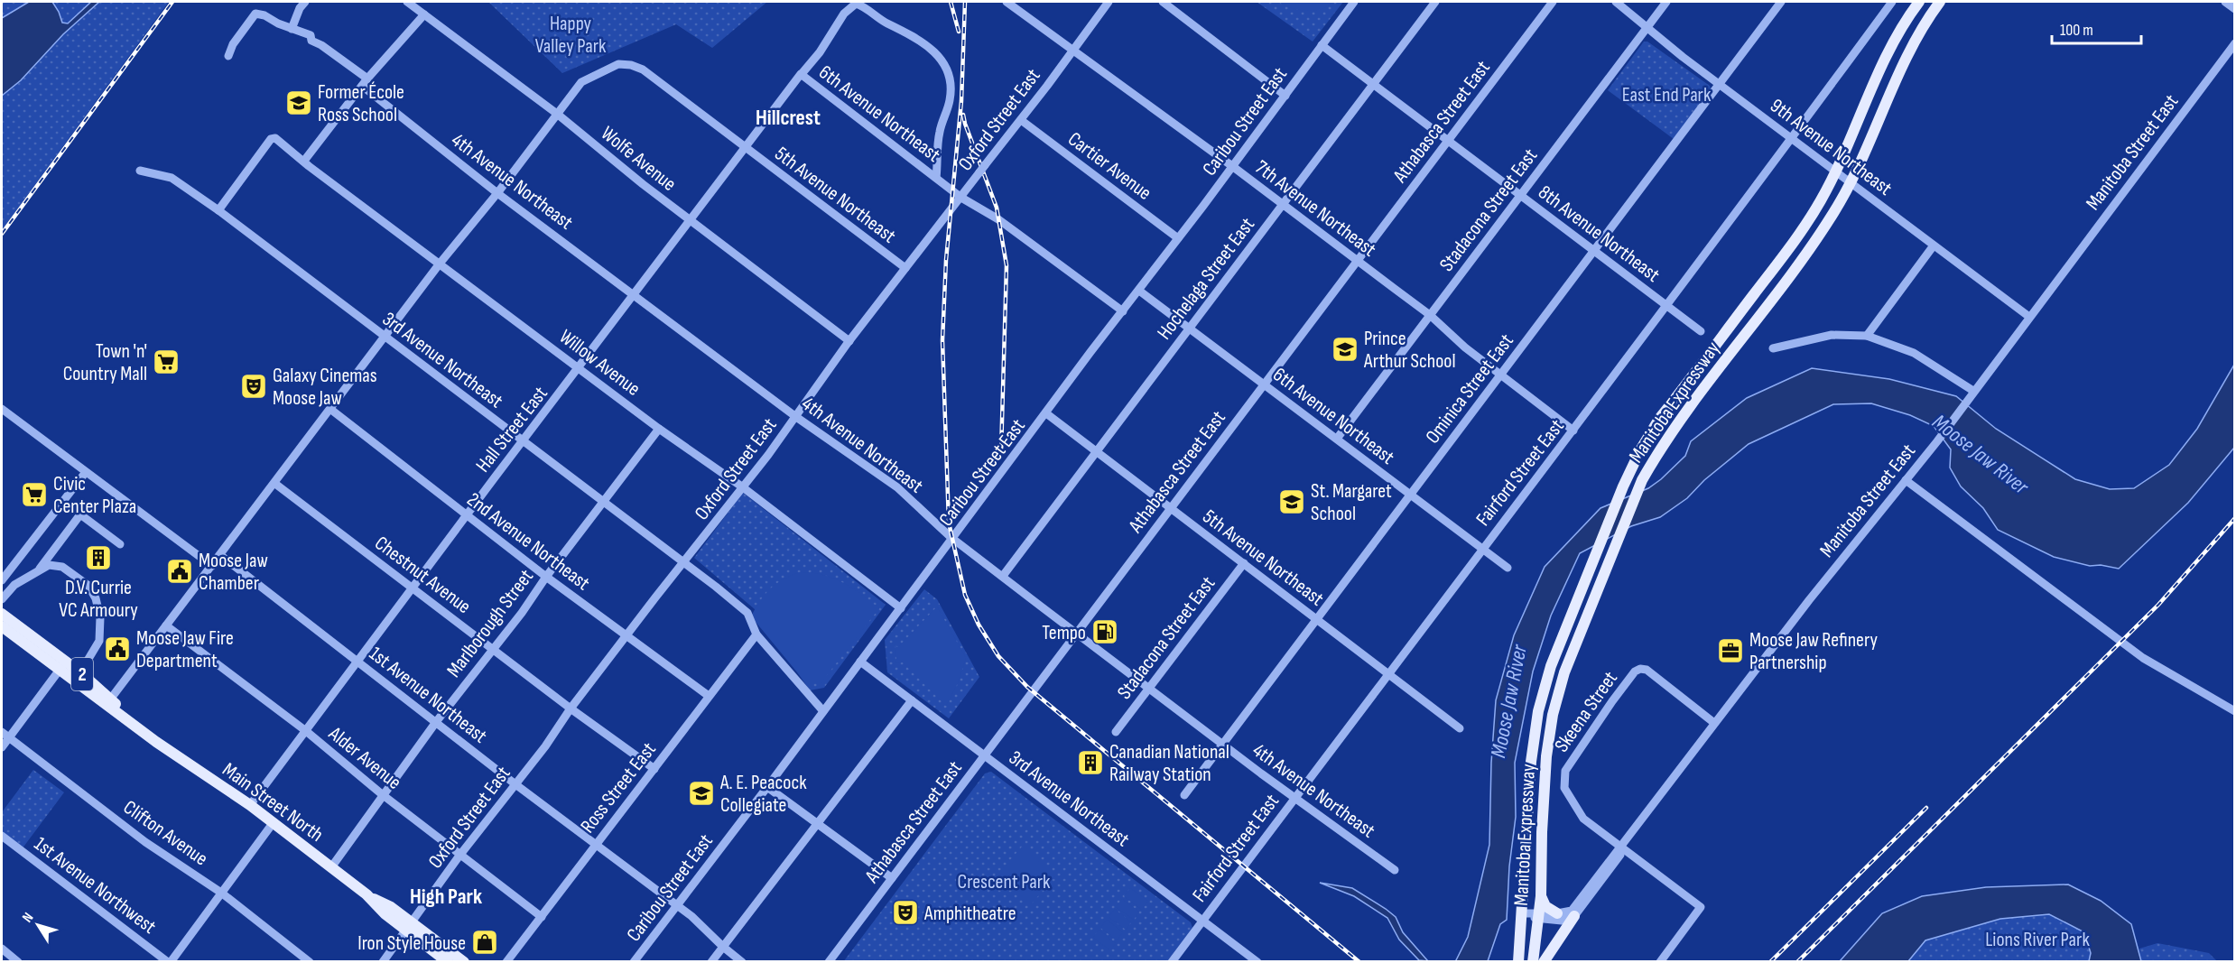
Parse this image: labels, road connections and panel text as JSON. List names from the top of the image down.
{
  "streets": {
    "main road": ["Manitoba Expressway", "2", "Main Street North"],
    "street": [
      "6th Avenue Northeast",
      "Oxford Street East",
      "Caribou Street East",
      "Athabasca Street East",
      "9th Avenue Northeast",
      "Manitoba Street East",
      "Wolfe Avenue",
      "Cartier Avenue",
      "4th Avenue Northeast",
      "5th Avenue Northeast",
      "7th Avenue Northeast",
      "Stadacona Street East",
      "8th Avenue Northeast",
      "Hochelaga Street East",
      "3rd Avenue Northeast",
      "Willow Avenue",
      "Ominica Street East",
      "Hall Street East",
      "Fairford Street East",
      "2nd Avenue Northeast",
      "Chestnut Avenue",
      "Marlborough Street",
      "1st Avenue Northeast",
      "Skeena Street",
      "Alder Avenue",
      "Ross Street East",
      "Clifton Avenue",
      "1st Avenue Northwest"
    ]
  },
  "crossings": [
    ["6th Avenue Northeast", "Oxford Street East"],
    ["6th Avenue Northeast", "Caribou Street East"],
    ["6th Avenue Northeast", "Athabasca Street East"],
    ["6th Avenue Northeast", "Stadacona Street East"],
    ["6th Avenue Northeast", "Hochelaga Street East"],
    ["6th Avenue Northeast", "Ominica Street East"],
    ["6th Avenue Northeast", "Hall Street East"],
    ["6th Avenue Northeast", "Fairford Street East"],
    ["Oxford Street East", "Wolfe Avenue"],
    ["Oxford Street East", "Cartier Avenue"],
    ["Oxford Street East", "4th Avenue Northeast"],
    ["Oxford Street East", "5th Avenue Northeast"],
    ["Oxford Street East", "7th Avenue Northeast"],
    ["Oxford Street East", "3rd Avenue Northeast"],
    ["Oxford Street East", "Willow Avenue"],
    ["Oxford Street East", "2nd Avenue Northeast"],
    ["Oxford Street East", "Chestnut Avenue"],
    ["Oxford Street East", "1st Avenue Northeast"],
    ["Oxford Street East", "Alder Avenue"],
    ["Oxford Street East", "Main Street North"],
    ["Caribou Street East", "Cartier Avenue"],
    ["Caribou Street East", "4th Avenue Northeast"],
    ["Caribou Street East", "5th Avenue Northeast"],
    ["Caribou Street East", "7th Avenue Northeast"],
    ["Caribou Street East", "8th Avenue Northeast"],
    ["Caribou Street East", "3rd Avenue Northeast"],
    ["Caribou Street East", "Willow Avenue"],
    ["Caribou Street East", "1st Avenue Northeast"],
    ["Athabasca Street East", "4th Avenue Northeast"],
    ["Athabasca Street East", "5th Avenue Northeast"],
    ["Athabasca Street East", "7th Avenue Northeast"],
    ["Athabasca Street East", "8th Avenue Northeast"],
    ["Athabasca Street East", "3rd Avenue Northeast"],
    ["9th Avenue Northeast", "Manitoba Street East"],
    ["9th Avenue Northeast", "Stadacona Street East"],
    ["9th Avenue Northeast", "Ominica Street East"],
    ["9th Avenue Northeast", "Manitoba Expressway"],
    ["9th Avenue Northeast", "Fairford Street East"],
    ["Manitoba Street East", "Skeena Street"],
    ["Wolfe Avenue", "5th Avenue Northeast"],
    ["Wolfe Avenue", "Hall Street East"],
    ["4th Avenue Northeast", "Stadacona Street East"],
    ["4th Avenue Northeast", "Hochelaga Street East"],
    ["4th Avenue Northeast", "Ominica Street East"],
    ["4th Avenue Northeast", "Hall Street East"],
    ["4th Avenue Northeast", "Fairford Street East"],
    ["5th Avenue Northeast", "Stadacona Street East"],
    ["5th Avenue Northeast", "Hochelaga Street East"],
    ["5th Avenue Northeast", "Ominica Street East"],
    ["5th Avenue Northeast", "Hall Street East"],
    ["5th Avenue Northeast", "Fairford Street East"],
    ["7th Avenue Northeast", "Stadacona Street East"],
    ["7th Avenue Northeast", "Hochelaga Street East"],
    ["7th Avenue Northeast", "Ominica Street East"],
    ["7th Avenue Northeast", "Fairford Street East"],
    ["Stadacona Street East", "8th Avenue Northeast"],
    ["8th Avenue Northeast", "Hochelaga Street East"],
    ["8th Avenue Northeast", "Ominica Street East"],
    ["8th Avenue Northeast", "Fairford Street East"],
    ["3rd Avenue Northeast", "Willow Avenue"],
    ["3rd Avenue Northeast", "Hall Street East"],
    ["3rd Avenue Northeast", "Fairford Street East"],
    ["3rd Avenue Northeast", "Marlborough Street"],
    ["3rd Avenue Northeast", "Ross Street East"],
    ["Willow Avenue", "Hall Street East"],
    ["Willow Avenue", "Marlborough Street"],
    ["Hall Street East", "2nd Avenue Northeast"],
    ["Hall Street East", "Chestnut Avenue"],
    ["Hall Street East", "1st Avenue Northeast"],
    ["Hall Street East", "Alder Avenue"],
    ["Hall Street East", "Main Street North"],
    ["2nd Avenue Northeast", "Marlborough Street"],
    ["2nd Avenue Northeast", "Ross Street East"],
    ["Chestnut Avenue", "Marlborough Street"],
    ["Chestnut Avenue", "Ross Street East"],
    ["Marlborough Street", "1st Avenue Northeast"],
    ["Marlborough Street", "Alder Avenue"],
    ["Marlborough Street", "Main Street North"],
    ["1st Avenue Northeast", "Ross Street East"],
    ["Alder Avenue", "Ross Street East"]
  ],
  "districts": ["Hillcrest", "High Park"],
  "water": ["Moose Jaw River"],
  "parks": [
    "Happy Valley Park",
    "East End Park",
    "Crescent Park",
    "Lions River Park"
  ],
  "places": {
    "school or university": [
      "Former École Ross School",
      "Prince Arthur School",
      "St. Margaret School",
      "A. E. Peacock Collegiate"
    ],
    "supermarket": ["Town 'n' Country Mall", "Civic Center Plaza"],
    "theatre": ["Galaxy Cinemas Moose Jaw", "Amphitheatre"],
    "building": ["D.V. Currie VC Armoury", "Canadian National Railway Station"],
    "public building": ["Moose Jaw Chamber", "Moose Jaw Fire Department"],
    "fuel station": ["Tempo"],
    "office": ["Moose Jaw Refinery Partnership"],
    "shop": ["Iron Style House"]
  },
  "scale_bar": "100 m",
  "north": "top left"
}
